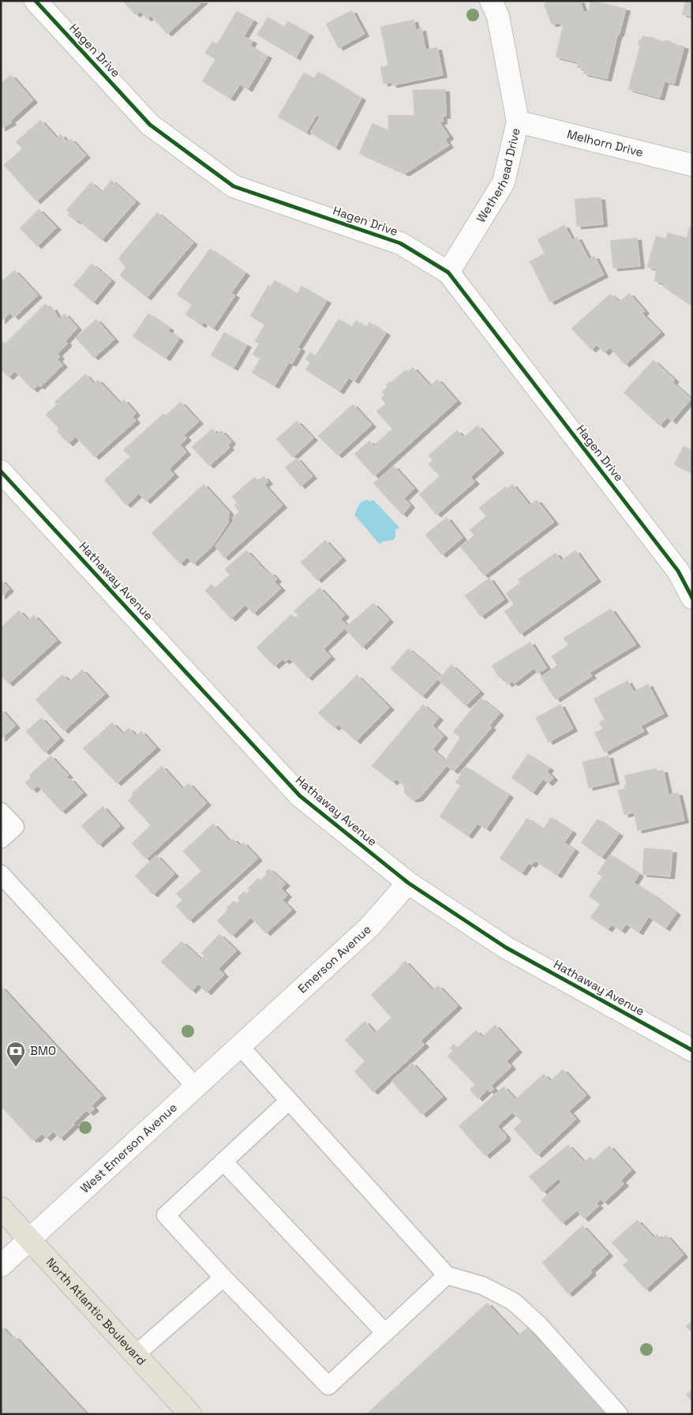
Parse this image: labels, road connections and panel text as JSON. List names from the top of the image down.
{
  "streets": {
    "main road": ["North Atlantic Boulevard"],
    "street": [
      "Hagen Drive",
      "Melhorn Drive",
      "Wetherhead Drive",
      "Hathaway Avenue",
      "Emerson Avenue",
      "West Emerson Avenue"
    ]
  },
  "crossings": [
    ["Hagen Drive", "Wetherhead Drive"],
    ["Melhorn Drive", "Wetherhead Drive"],
    ["Hathaway Avenue", "Emerson Avenue"],
    ["Emerson Avenue", "West Emerson Avenue"],
    ["West Emerson Avenue", "North Atlantic Boulevard"]
  ],
  "places": {
    "bank": ["BMO"]
  }
}
